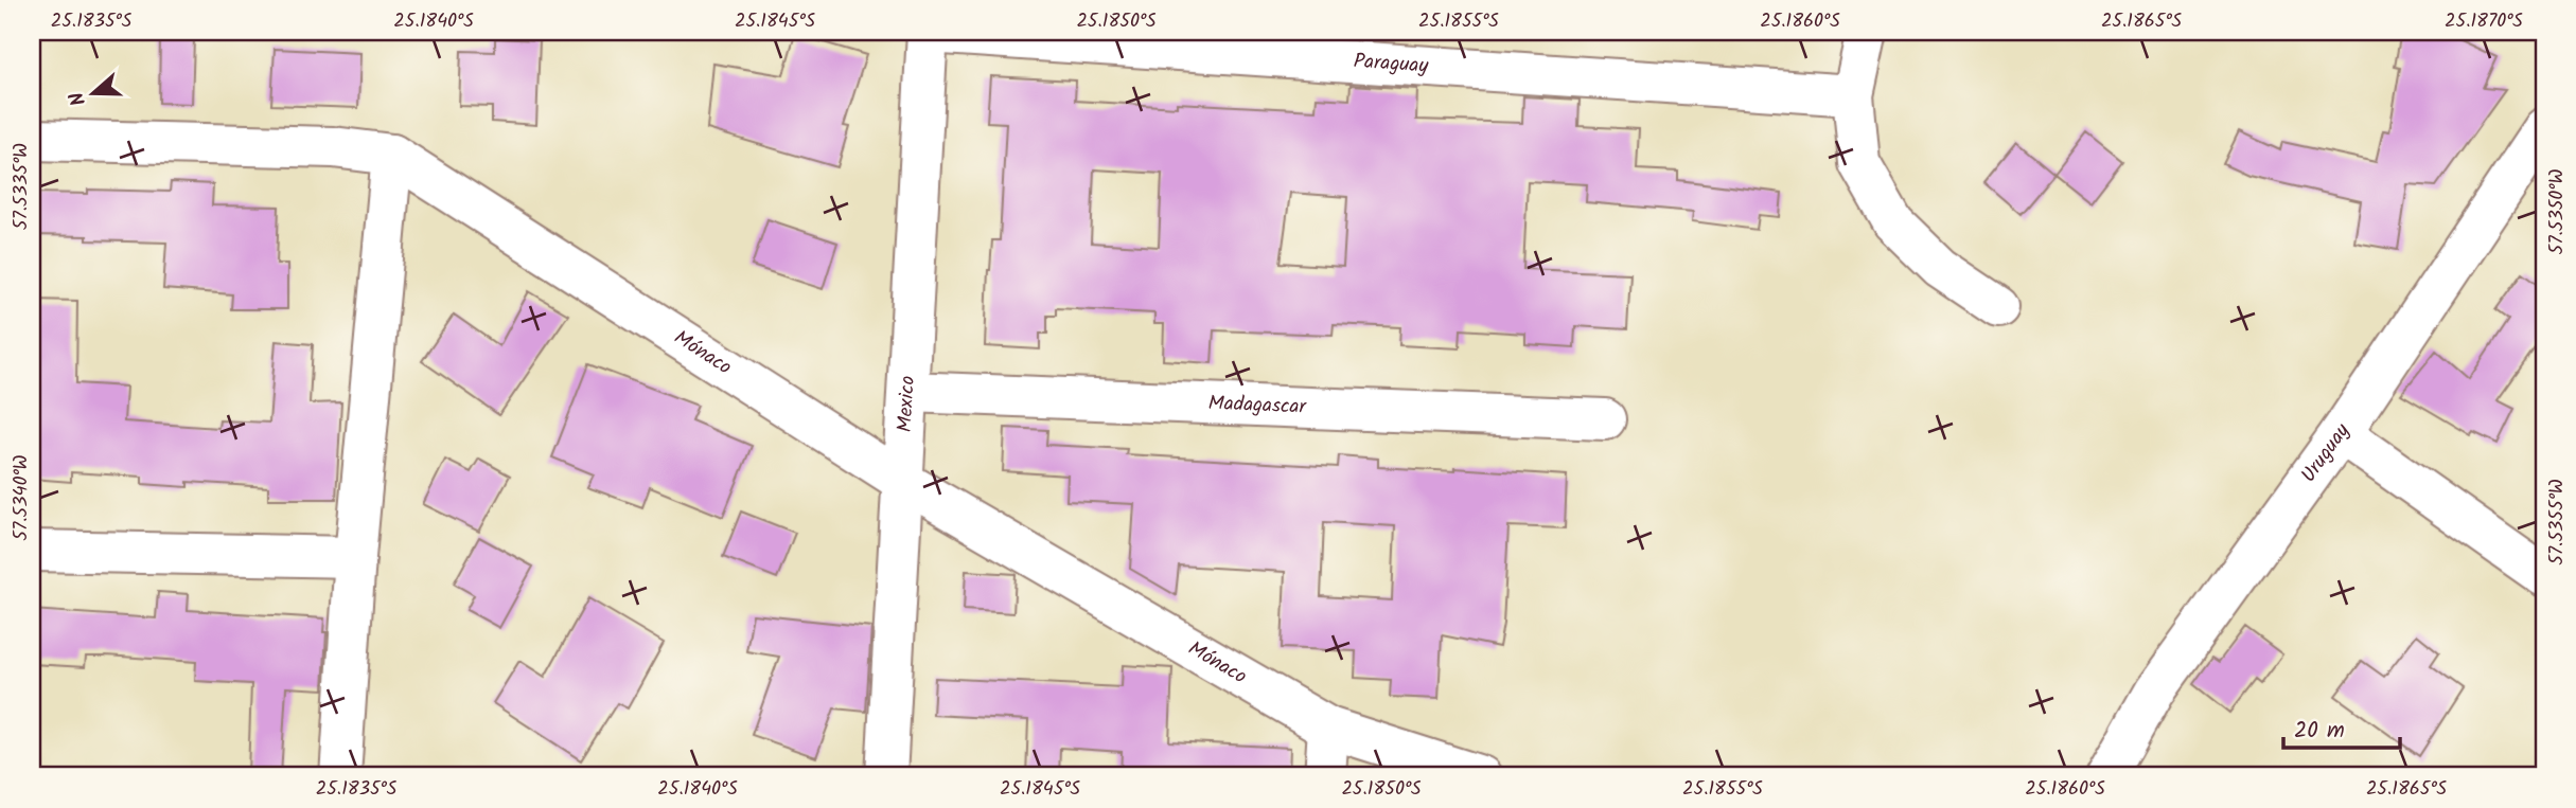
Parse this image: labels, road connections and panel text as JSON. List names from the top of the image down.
{
  "streets": {
    "street": [
      "Paraguay",
      "Mónaco",
      "Mexico",
      "Madagascar",
      "Uruguay"
    ]
  },
  "crossings": [
    ["Paraguay", "Mexico"],
    ["Mónaco", "Mexico"],
    ["Mexico", "Madagascar"]
  ],
  "scale_bar": "20 m",
  "north": "left",
  "coordinates": [
    "25.1835°S",
    "25.1840°S",
    "25.1845°S",
    "25.1850°S",
    "25.1855°S",
    "25.1860°S",
    "25.1865°S",
    "25.1870°S",
    "57.5335°W",
    "57.5350°W",
    "57.5340°W",
    "57.5355°W"
  ]
}
